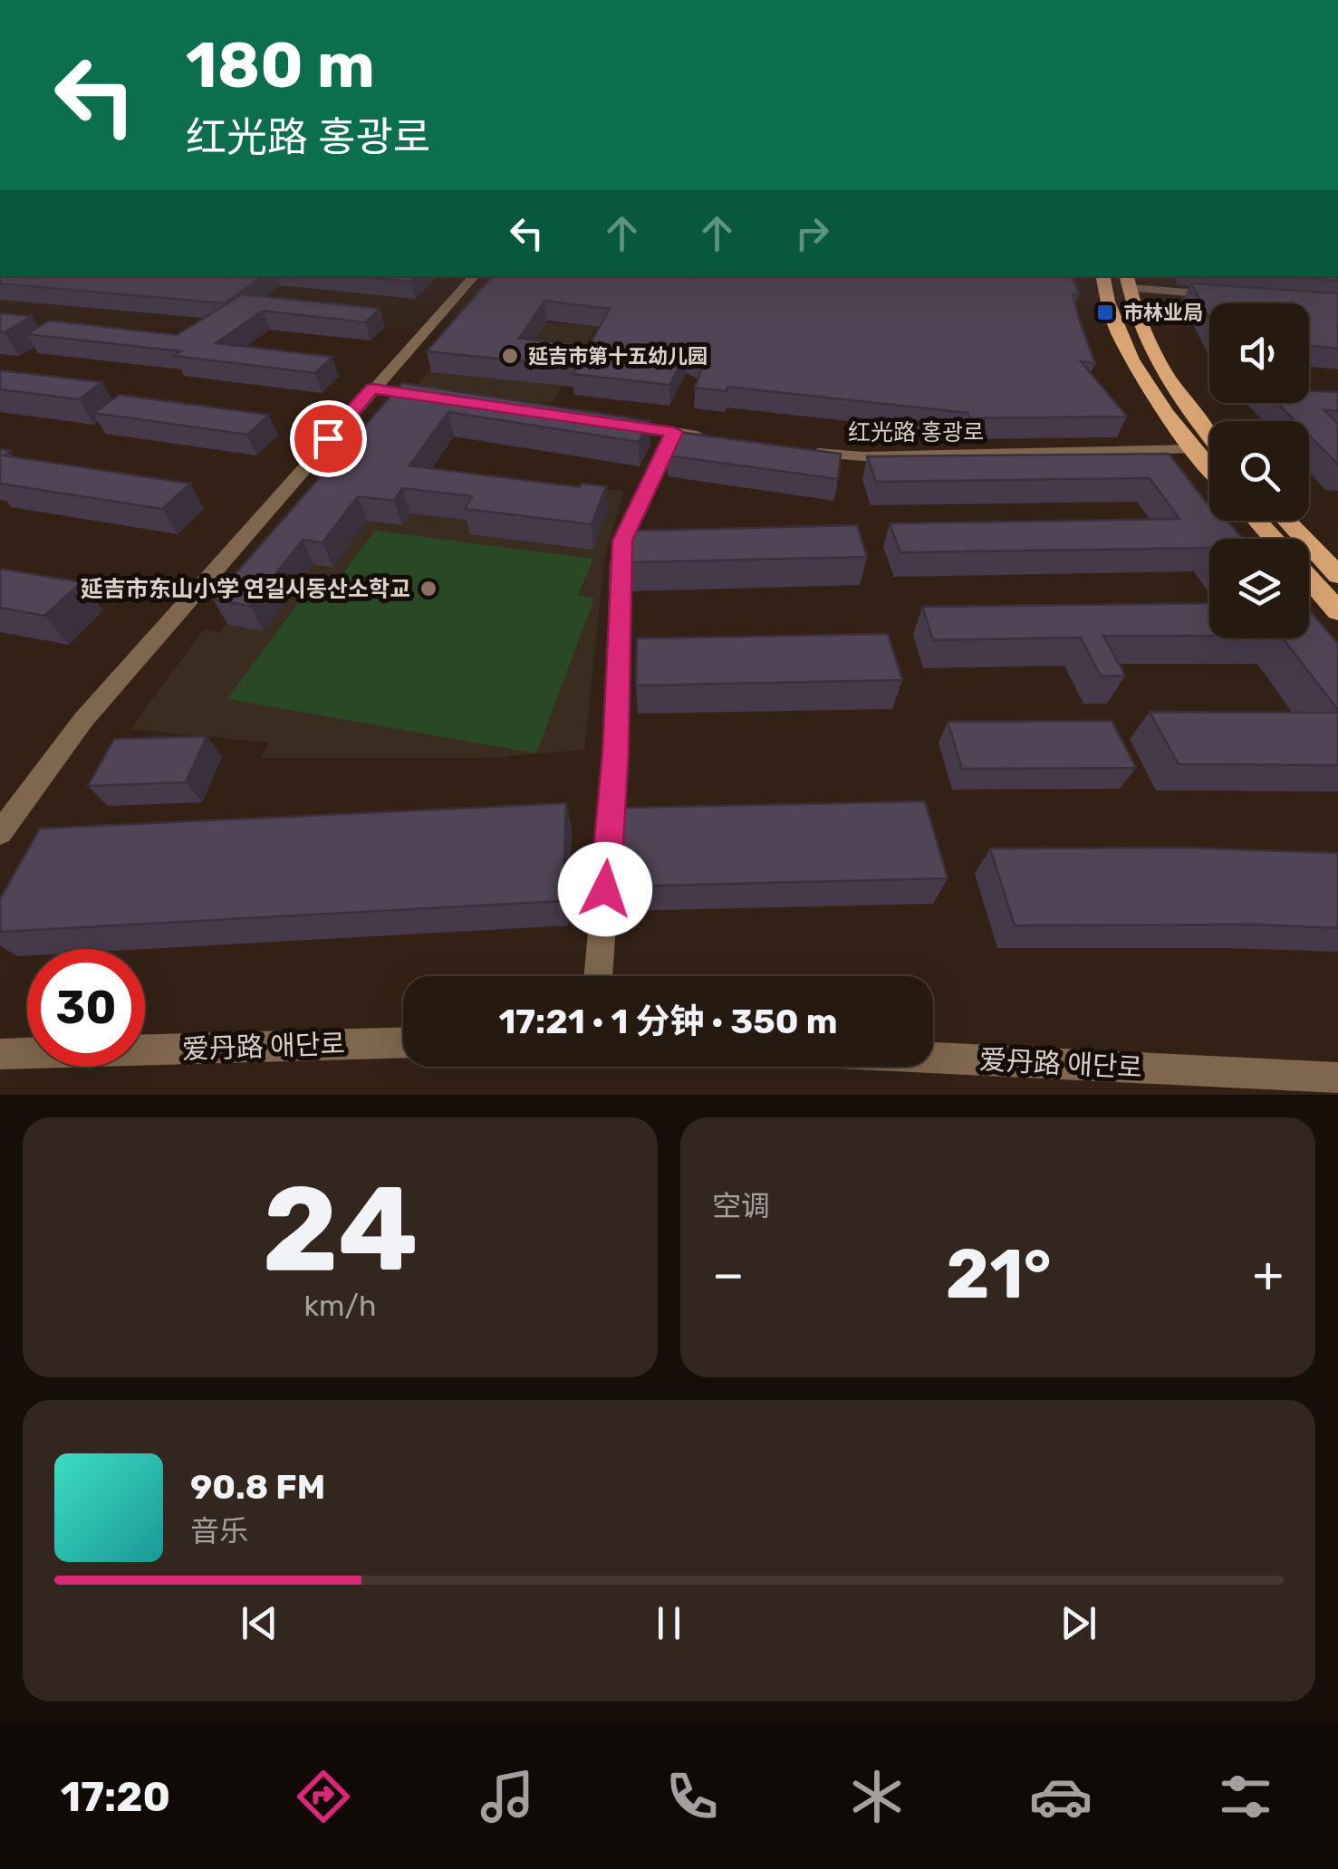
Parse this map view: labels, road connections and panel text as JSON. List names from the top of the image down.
{
  "streets": {
    "street": ["红光路 홍광로", "爱丹路 애단로"]
  },
  "places": {
    "transit": ["市林业局"],
    "other": ["延吉市第十五幼儿园", "延吉市东山小学 연길시동산소학교"]
  },
  "page": {
    "turn": ["180 m", "红光路 홍광로"],
    "limit": "30",
    "trip": "17:21 · 1 分钟 · 350 m",
    "tile": [
      ["24", "km/h"],
      "空调"
    ],
    "heat": ["−", "21°", "+"],
    "song": ["90.8 FM", "音乐"],
    "tabs": "17:20"
  }
}
